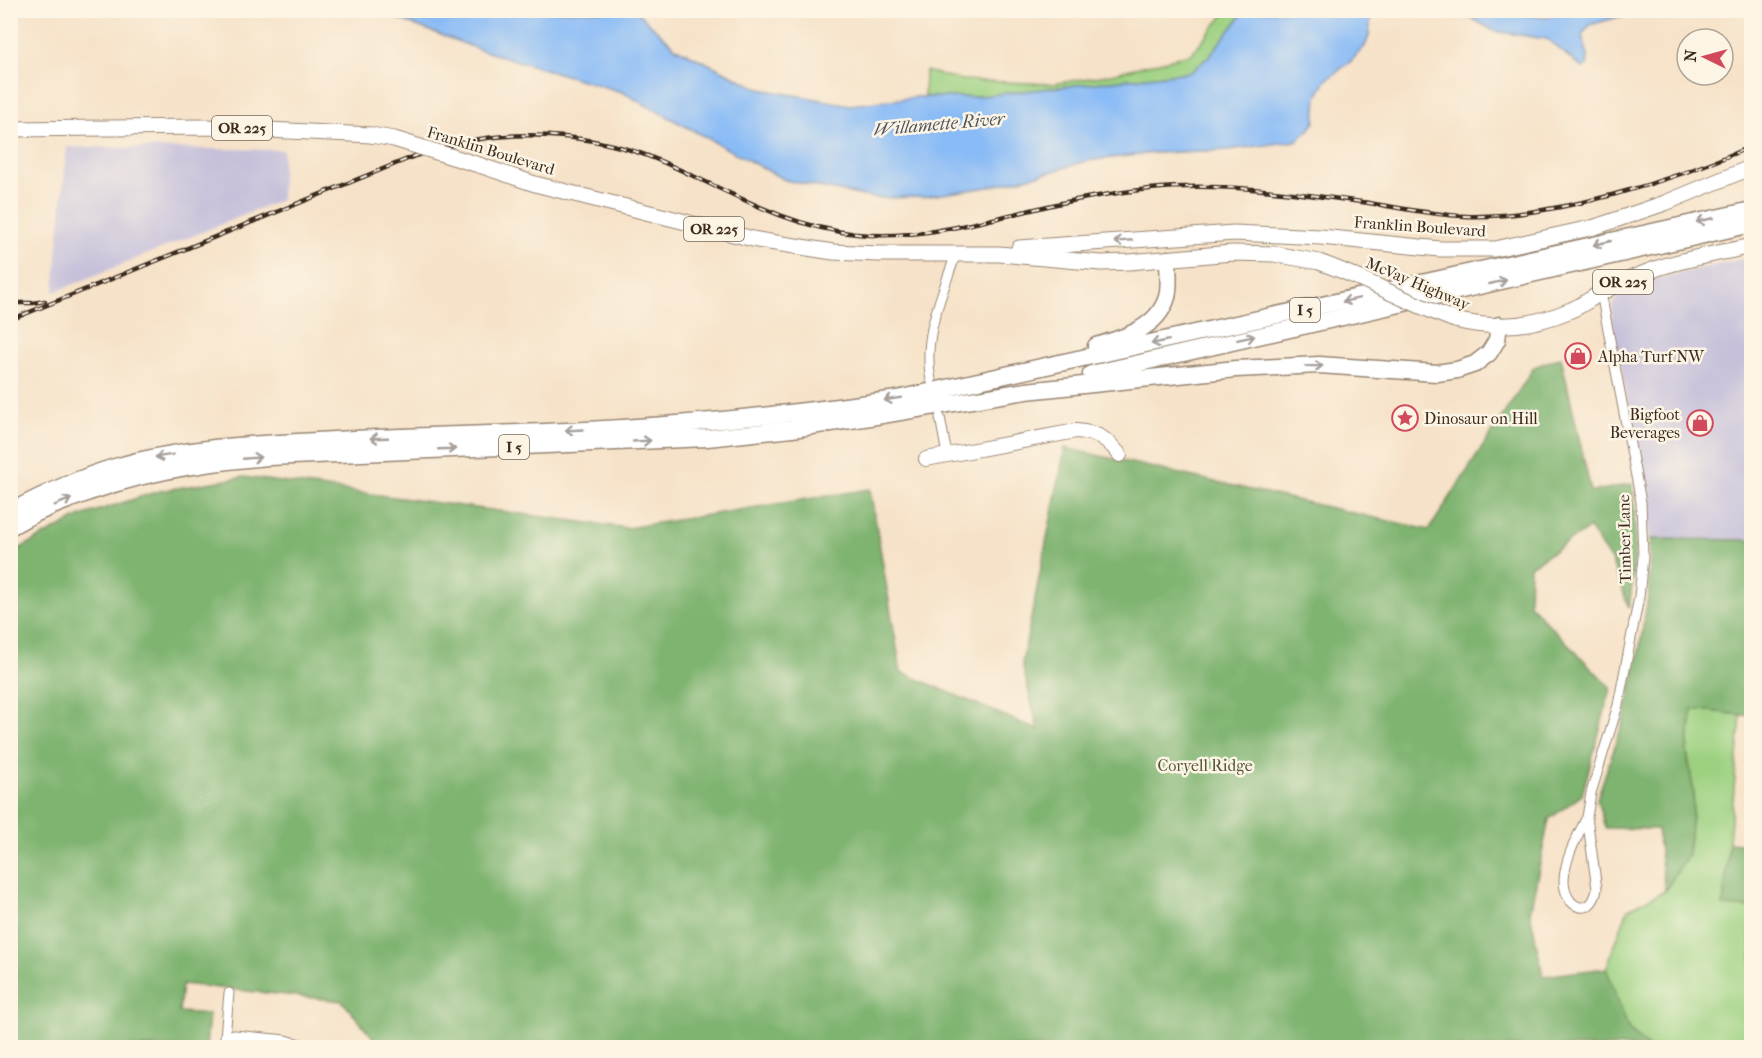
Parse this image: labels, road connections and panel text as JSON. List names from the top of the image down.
{
  "streets": {
    "highway": ["I 5"],
    "main road": ["OR 225", "Franklin Boulevard", "McVay Highway"],
    "street": ["Timber Lane"]
  },
  "crossings": [
    ["Franklin Boulevard", "McVay Highway"],
    ["McVay Highway", "Timber Lane"]
  ],
  "water": ["Willamette River"],
  "parks": ["Coryell Ridge"],
  "places": {
    "shop": ["Alpha Turf NW", "Bigfoot Beverages"],
    "place": ["Dinosaur on Hill"]
  },
  "north": "left"
}
